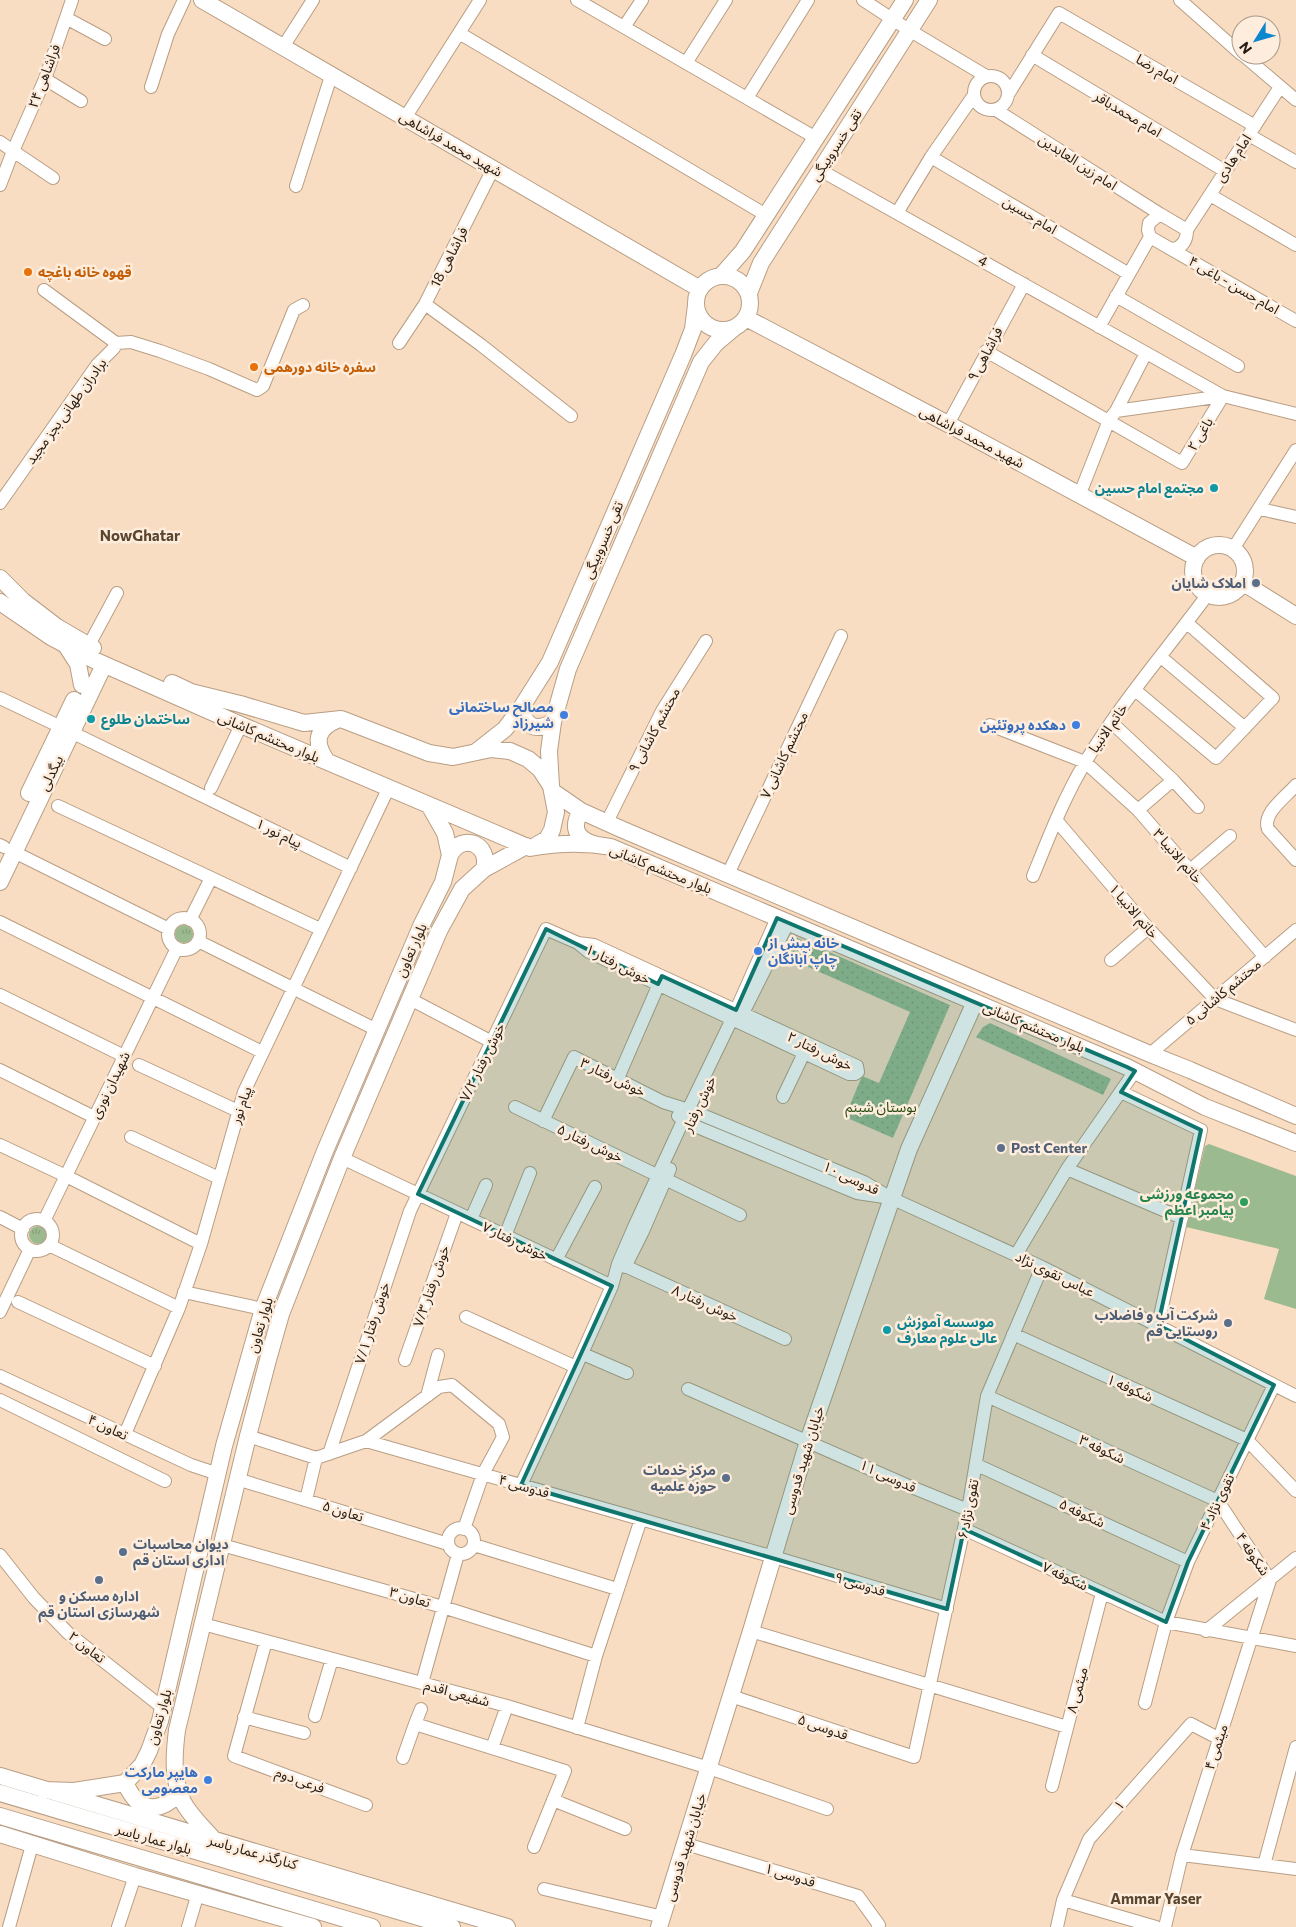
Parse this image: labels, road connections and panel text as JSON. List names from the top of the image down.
{
  "streets": {
    "main road": [
      "شهید محمد فراشاهی",
      "تقی خسروبیگی",
      "بلوار محتشم کاشانی",
      "بیگدلی",
      "بلوار تعاون",
      "خیابان شهید قدوسی",
      "بلوار عمار یاسر",
      "کنارگذر عمار یاسر"
    ],
    "street": [
      "امام رضا",
      "فراشاهی ۲۴",
      "امام محمدباقر",
      "امام هادی",
      "امام زین العابدین",
      "امام حسین",
      "فراشاهی 18",
      "4",
      "امام حسن - باغی ۴",
      "فراشاهی ۹",
      "برادران طهانی بجز مجید",
      "باغی ۲",
      "خاتم الانبیا",
      "محتشم کاشانی ۹",
      "محتشم کاشانی ۷",
      "پیام نور ۱",
      "خاتم الانبیا ۳",
      "خاتم الانبیا ۱",
      "خوش رفتار ۱",
      "محتشم کاشانی ۵",
      "خوش رفتار ۲",
      "خوش رفتار ۷/۲",
      "خوش رفتار ۳",
      "شهیدان نوری",
      "خوش رفتار",
      "پیام نور",
      "خوش رفتار ۵",
      "قدوسی ۱۰",
      "خوش رفتار ۷",
      "عباس تقوی نژاد",
      "خوش رفتار ۷/۳",
      "خوش رفتار ۸",
      "خوش رفتار ۷/۱",
      "شکوفه ۱",
      "تعاون ۴",
      "شکوفه ۳",
      "قدوسی ۱۱",
      "قدوسی ۴",
      "تقوی نژاد ۴",
      "تقوی نژاد ۶",
      "تعاون ۵",
      "شکوفه ۵",
      "شکوفه ۴",
      "شکوفه ۷",
      "قدوسی ۹",
      "تعاون ۳",
      "تعاون ۲",
      "میثمی ۸",
      "شفیعی اقدم",
      "قدوسی ۵",
      "میثمی ۴",
      "فرعی دوم",
      "۱",
      "قدوسی ۱"
    ]
  },
  "crossings": [
    ["امام رضا", "امام محمدباقر"],
    ["امام رضا", "امام هادی"],
    ["امام محمدباقر", "امام هادی"],
    ["شهید محمد فراشاهی", "تقی خسروبیگی"],
    ["شهید محمد فراشاهی", "فراشاهی 18"],
    ["شهید محمد فراشاهی", "فراشاهی ۹"],
    ["شهید محمد فراشاهی", "خاتم الانبیا"],
    ["تقی خسروبیگی", "4"],
    ["تقی خسروبیگی", "بلوار محتشم کاشانی"],
    ["تقی خسروبیگی", "بلوار تعاون"],
    ["امام هادی", "امام زین العابدین"],
    ["امام هادی", "امام حسن - باغی ۴"],
    ["4", "فراشاهی ۹"],
    ["4", "باغی ۲"],
    ["خاتم الانبیا", "خاتم الانبیا ۳"],
    ["خاتم الانبیا", "خاتم الانبیا ۱"],
    ["محتشم کاشانی ۹", "بلوار محتشم کاشانی"],
    ["بلوار محتشم کاشانی", "محتشم کاشانی ۷"],
    ["بلوار محتشم کاشانی", "بیگدلی"],
    ["بلوار محتشم کاشانی", "بلوار تعاون"],
    ["بلوار محتشم کاشانی", "محتشم کاشانی ۵"],
    ["بلوار محتشم کاشانی", "خوش رفتار"],
    ["بلوار محتشم کاشانی", "پیام نور"],
    ["بلوار محتشم کاشانی", "خیابان شهید قدوسی"],
    ["بیگدلی", "پیام نور ۱"],
    ["پیام نور ۱", "پیام نور"],
    ["خاتم الانبیا ۳", "محتشم کاشانی ۵"],
    ["خاتم الانبیا ۱", "محتشم کاشانی ۵"],
    ["بلوار تعاون", "خوش رفتار ۷"],
    ["بلوار تعاون", "تعاون ۴"],
    ["بلوار تعاون", "تعاون ۵"],
    ["بلوار تعاون", "تعاون ۳"],
    ["بلوار تعاون", "تعاون ۲"],
    ["بلوار تعاون", "شفیعی اقدم"],
    ["بلوار تعاون", "کنارگذر عمار یاسر"],
    ["خوش رفتار ۱", "خوش رفتار ۲"],
    ["خوش رفتار ۱", "خوش رفتار ۷/۲"],
    ["خوش رفتار ۱", "خوش رفتار"],
    ["خوش رفتار ۲", "خوش رفتار"],
    ["خوش رفتار ۷/۲", "خوش رفتار ۷"],
    ["خوش رفتار ۷/۲", "خوش رفتار ۷/۱"],
    ["خوش رفتار ۳", "خوش رفتار"],
    ["خوش رفتار ۳", "خوش رفتار ۵"],
    ["خوش رفتار ۳", "قدوسی ۱۰"],
    ["خوش رفتار", "خوش رفتار ۵"],
    ["خوش رفتار", "قدوسی ۱۰"],
    ["خوش رفتار", "خوش رفتار ۷"],
    ["خوش رفتار", "خوش رفتار ۸"],
    ["خوش رفتار", "قدوسی ۴"],
    ["پیام نور", "تعاون ۴"],
    ["قدوسی ۱۰", "عباس تقوی نژاد"],
    ["قدوسی ۱۰", "خیابان شهید قدوسی"],
    ["خوش رفتار ۷", "خوش رفتار ۷/۳"],
    ["خوش رفتار ۷", "خوش رفتار ۷/۱"],
    ["عباس تقوی نژاد", "خیابان شهید قدوسی"],
    ["عباس تقوی نژاد", "تقوی نژاد ۴"],
    ["عباس تقوی نژاد", "تقوی نژاد ۶"],
    ["شکوفه ۱", "تقوی نژاد ۴"],
    ["شکوفه ۱", "تقوی نژاد ۶"],
    ["شکوفه ۳", "تقوی نژاد ۴"],
    ["شکوفه ۳", "تقوی نژاد ۶"],
    ["شکوفه ۳", "شکوفه ۴"],
    ["خیابان شهید قدوسی", "قدوسی ۱۱"],
    ["خیابان شهید قدوسی", "قدوسی ۴"],
    ["خیابان شهید قدوسی", "قدوسی ۹"],
    ["خیابان شهید قدوسی", "شفیعی اقدم"],
    ["خیابان شهید قدوسی", "قدوسی ۵"],
    ["خیابان شهید قدوسی", "قدوسی ۱"],
    ["قدوسی ۱۱", "تقوی نژاد ۶"],
    ["قدوسی ۴", "قدوسی ۹"],
    ["تقوی نژاد ۴", "شکوفه ۵"],
    ["تقوی نژاد ۴", "شکوفه ۴"],
    ["تقوی نژاد ۴", "شکوفه ۷"],
    ["تقوی نژاد ۶", "شکوفه ۵"],
    ["تقوی نژاد ۶", "شکوفه ۷"],
    ["تقوی نژاد ۶", "قدوسی ۹"],
    ["تقوی نژاد ۶", "قدوسی ۵"],
    ["شکوفه ۴", "شکوفه ۷"],
    ["شکوفه ۴", "میثمی ۴"],
    ["شکوفه ۷", "میثمی ۸"],
    ["شکوفه ۷", "میثمی ۴"],
    ["میثمی ۴", "۱"]
  ],
  "districts": ["NowGhatar", "Ammar Yaser"],
  "parks": ["بوستان شبنم"],
  "places": [
    "قهوه خانه باغچه",
    "سفره خانه دورهمی",
    "مجتمع امام حسین",
    "املاک شایان",
    "مصالح ساختمانی شیرزاد",
    "ساختمان طلوع",
    "دهکده پروتئین",
    "خانه پیش از چاپ آبانگان",
    "Post Center",
    "مجموعه ورزشی پیامبر اعظم",
    "شرکت آب و فاضلاب روستایی قم",
    "موسسه آموزش عالی علوم معارف",
    "مرکز خدمات حوزه علمیه",
    "دیوان محاسبات اداری استان قم",
    "اداره مسکن و شهرسازی استان قم",
    "هایپر مارکت معصومی"
  ],
  "north": "bottom left"
}
